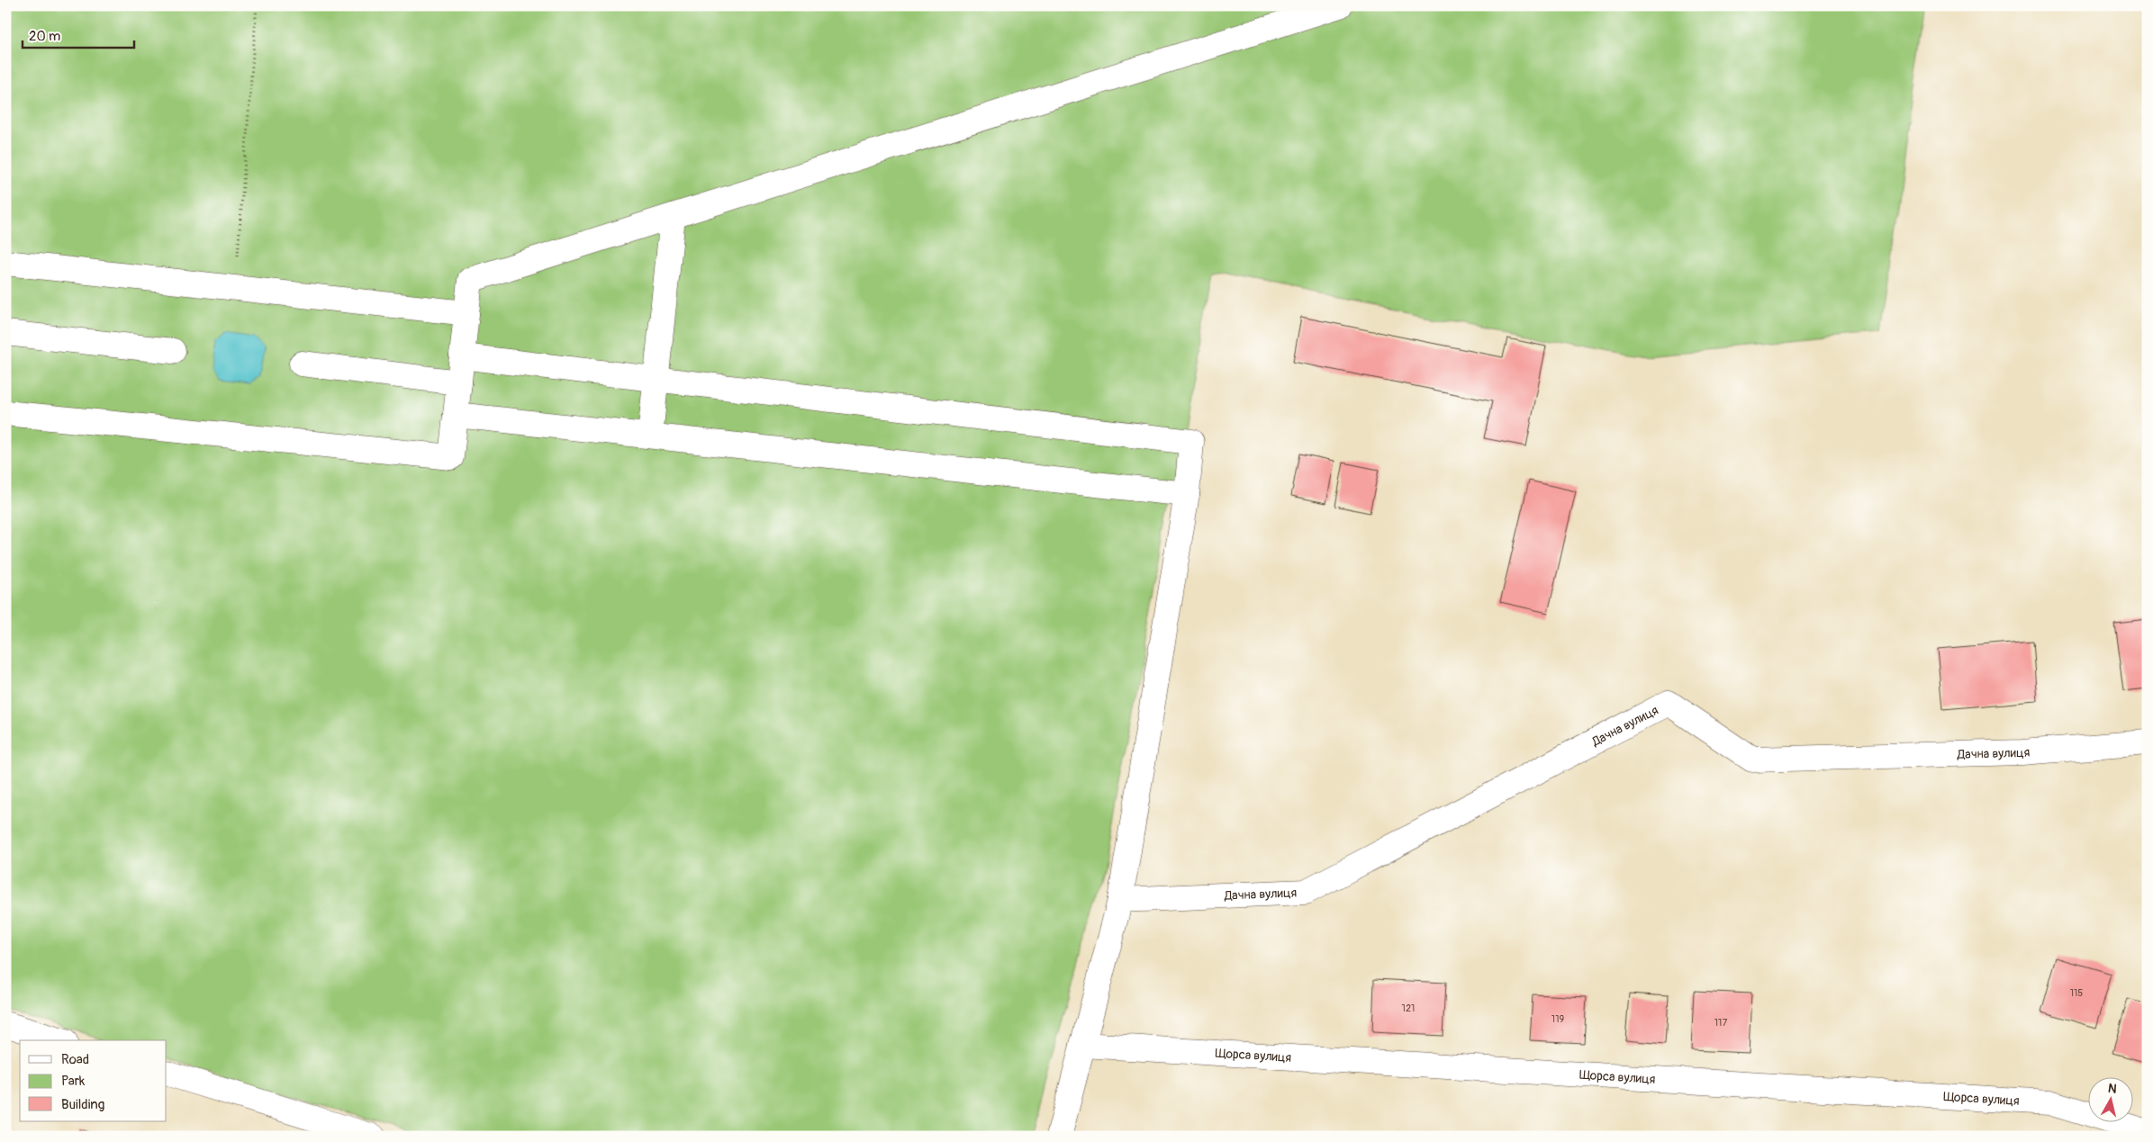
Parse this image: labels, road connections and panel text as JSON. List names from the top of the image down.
{
  "streets": {
    "street": ["Дачна вулиця", "Щорса вулиця"]
  },
  "house_numbers": [
    "115",
    "121",
    "119",
    "117"
  ],
  "legend": ["Road", "Park", "Building"],
  "scale_bar": "20 m",
  "north": "top"
}
